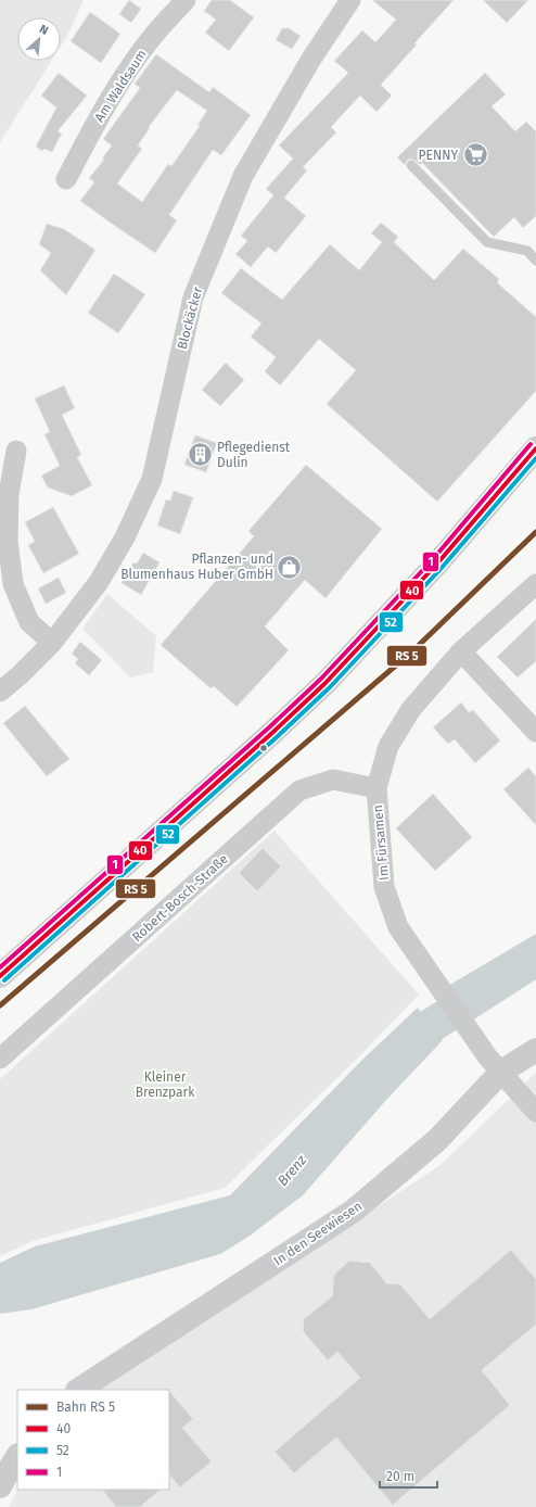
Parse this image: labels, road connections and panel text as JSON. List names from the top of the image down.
{
  "streets": {
    "street": [
      "Am Waldsaum",
      "Blockäcker",
      "Im Fürsamen",
      "Robert-Bosch-Straße",
      "In den Seewiesen"
    ]
  },
  "crossings": [
    ["Im Fürsamen", "Robert-Bosch-Straße"],
    ["Im Fürsamen", "In den Seewiesen"]
  ],
  "water": ["Brenz"],
  "parks": ["Kleiner Brenzpark"],
  "places": {
    "supermarket": ["PENNY"],
    "building": ["Pflegedienst Dulin"],
    "shop": ["Pflanzen- und Blumenhaus Huber GmbH"]
  },
  "lines": ["transit line 1", "transit line 40", "transit line 52"],
  "legend": [
    "Bahn RS 5",
    "40",
    "52",
    "1"
  ],
  "scale_bar": "20 m",
  "north": "top right"
}
